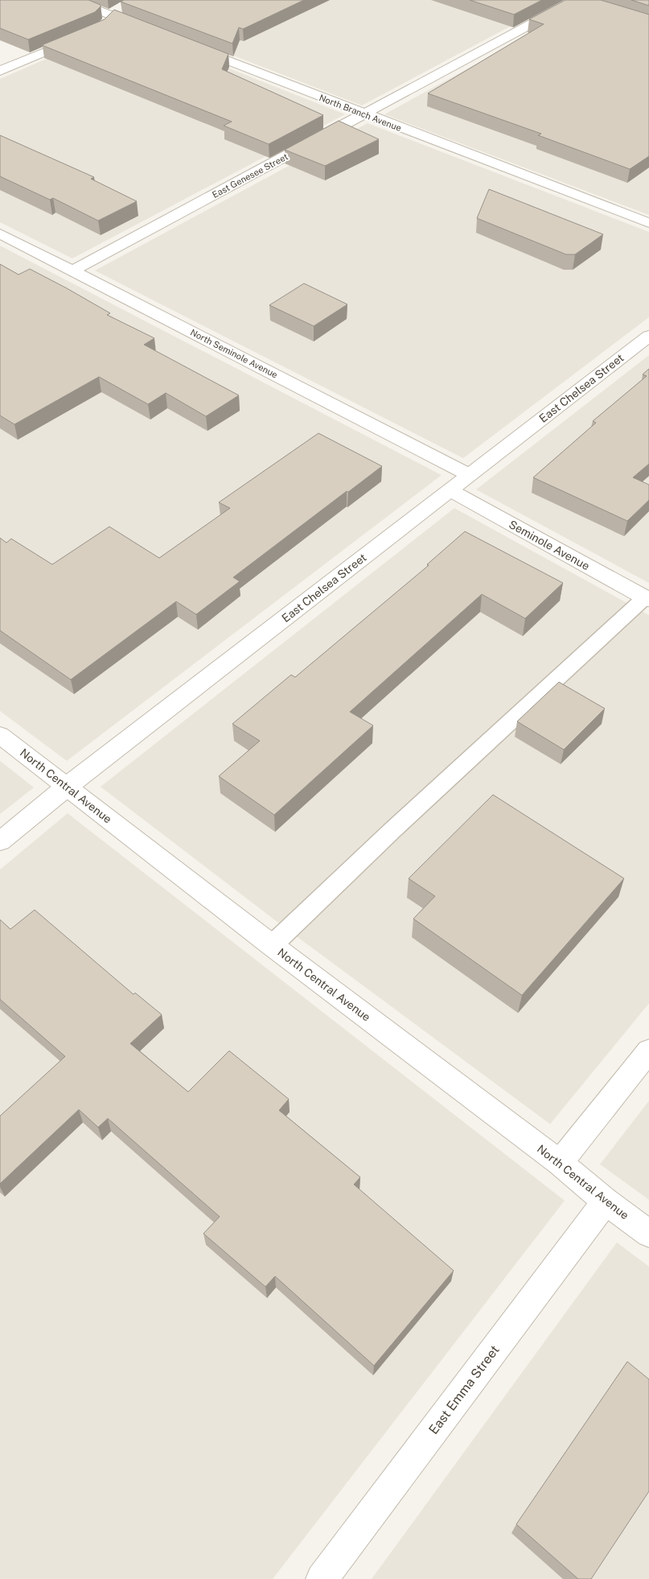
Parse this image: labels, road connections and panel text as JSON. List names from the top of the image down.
{
  "streets": {
    "street": [
      "North Branch Avenue",
      "East Genesee Street",
      "North Seminole Avenue",
      "East Chelsea Street",
      "Seminole Avenue",
      "North Central Avenue",
      "East Emma Street"
    ]
  },
  "crossings": [
    ["North Branch Avenue", "East Genesee Street"],
    ["East Genesee Street", "North Seminole Avenue"],
    ["North Seminole Avenue", "East Chelsea Street"],
    ["East Chelsea Street", "Seminole Avenue"],
    ["East Chelsea Street", "North Central Avenue"],
    ["North Central Avenue", "East Emma Street"]
  ]
}
